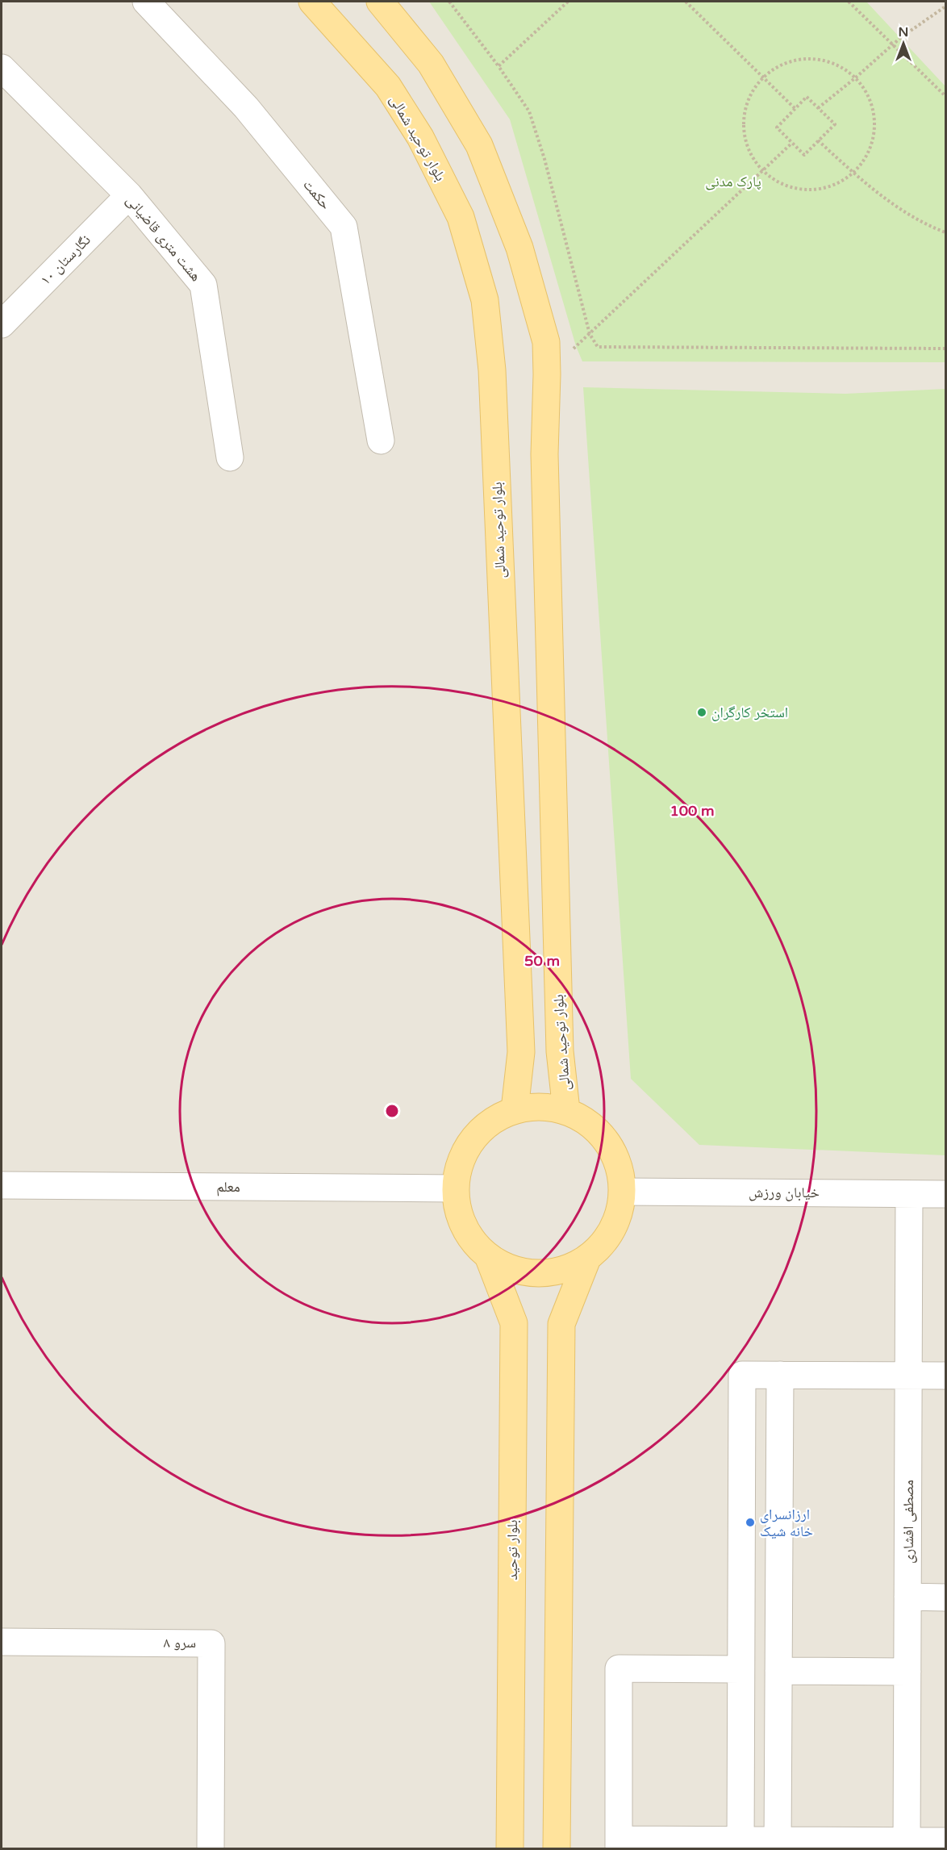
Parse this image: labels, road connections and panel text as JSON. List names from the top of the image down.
{
  "streets": {
    "main road": ["بلوار توحید شمالی", "بلوار توحید"],
    "street": [
      "حکمت",
      "هشت متری قاضیانی",
      "نگارستان ۱۰",
      "معلم",
      "خیابان ورزش",
      "مصطفی افشاری",
      "سرو ۸"
    ]
  },
  "crossings": [
    ["بلوار توحید شمالی", "معلم"],
    ["بلوار توحید شمالی", "خیابان ورزش"],
    ["بلوار توحید شمالی", "بلوار توحید"],
    ["هشت متری قاضیانی", "نگارستان ۱۰"],
    ["معلم", "خیابان ورزش"],
    ["معلم", "بلوار توحید"],
    ["خیابان ورزش", "مصطفی افشاری"],
    ["خیابان ورزش", "بلوار توحید"]
  ],
  "parks": ["پارک مدنی"],
  "places": ["استخر کارگران", "ارزانسرای خانه شیک"],
  "north": "top",
  "rings": ["100 m", "50 m"]
}
